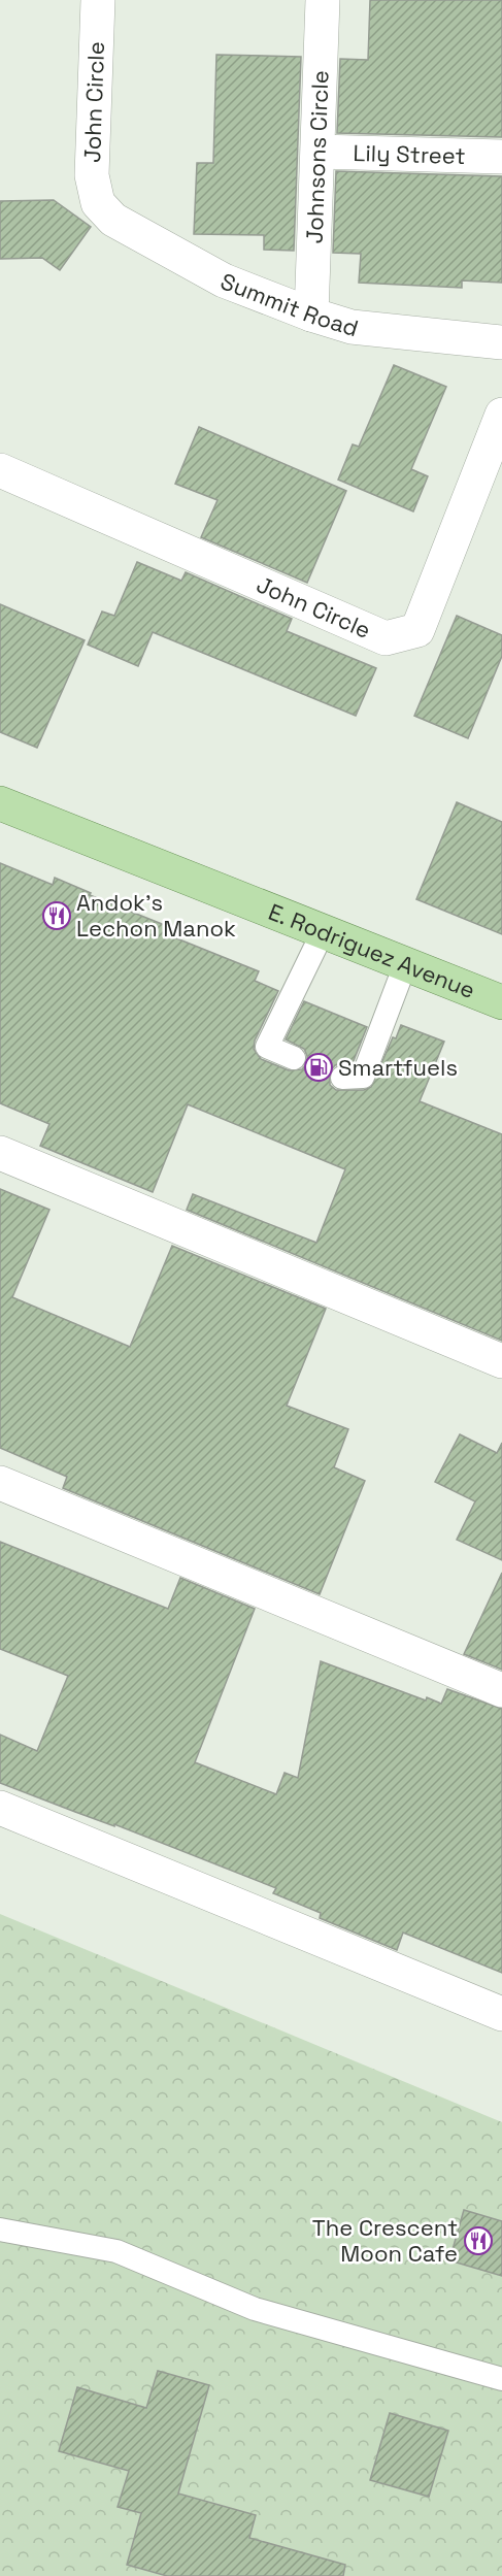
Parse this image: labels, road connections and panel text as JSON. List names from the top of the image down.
{
  "streets": {
    "main road": ["E. Rodriguez Avenue"],
    "street": [
      "John Circle",
      "Lily Street",
      "Johnsons Circle",
      "Summit Road"
    ]
  },
  "crossings": [
    ["John Circle", "Summit Road"],
    ["Lily Street", "Johnsons Circle"],
    ["Johnsons Circle", "Summit Road"]
  ],
  "places": {
    "restaurant": ["Andok's Lechon Manok", "The Crescent Moon Cafe"],
    "fuel station": ["Smartfuels"]
  }
}
